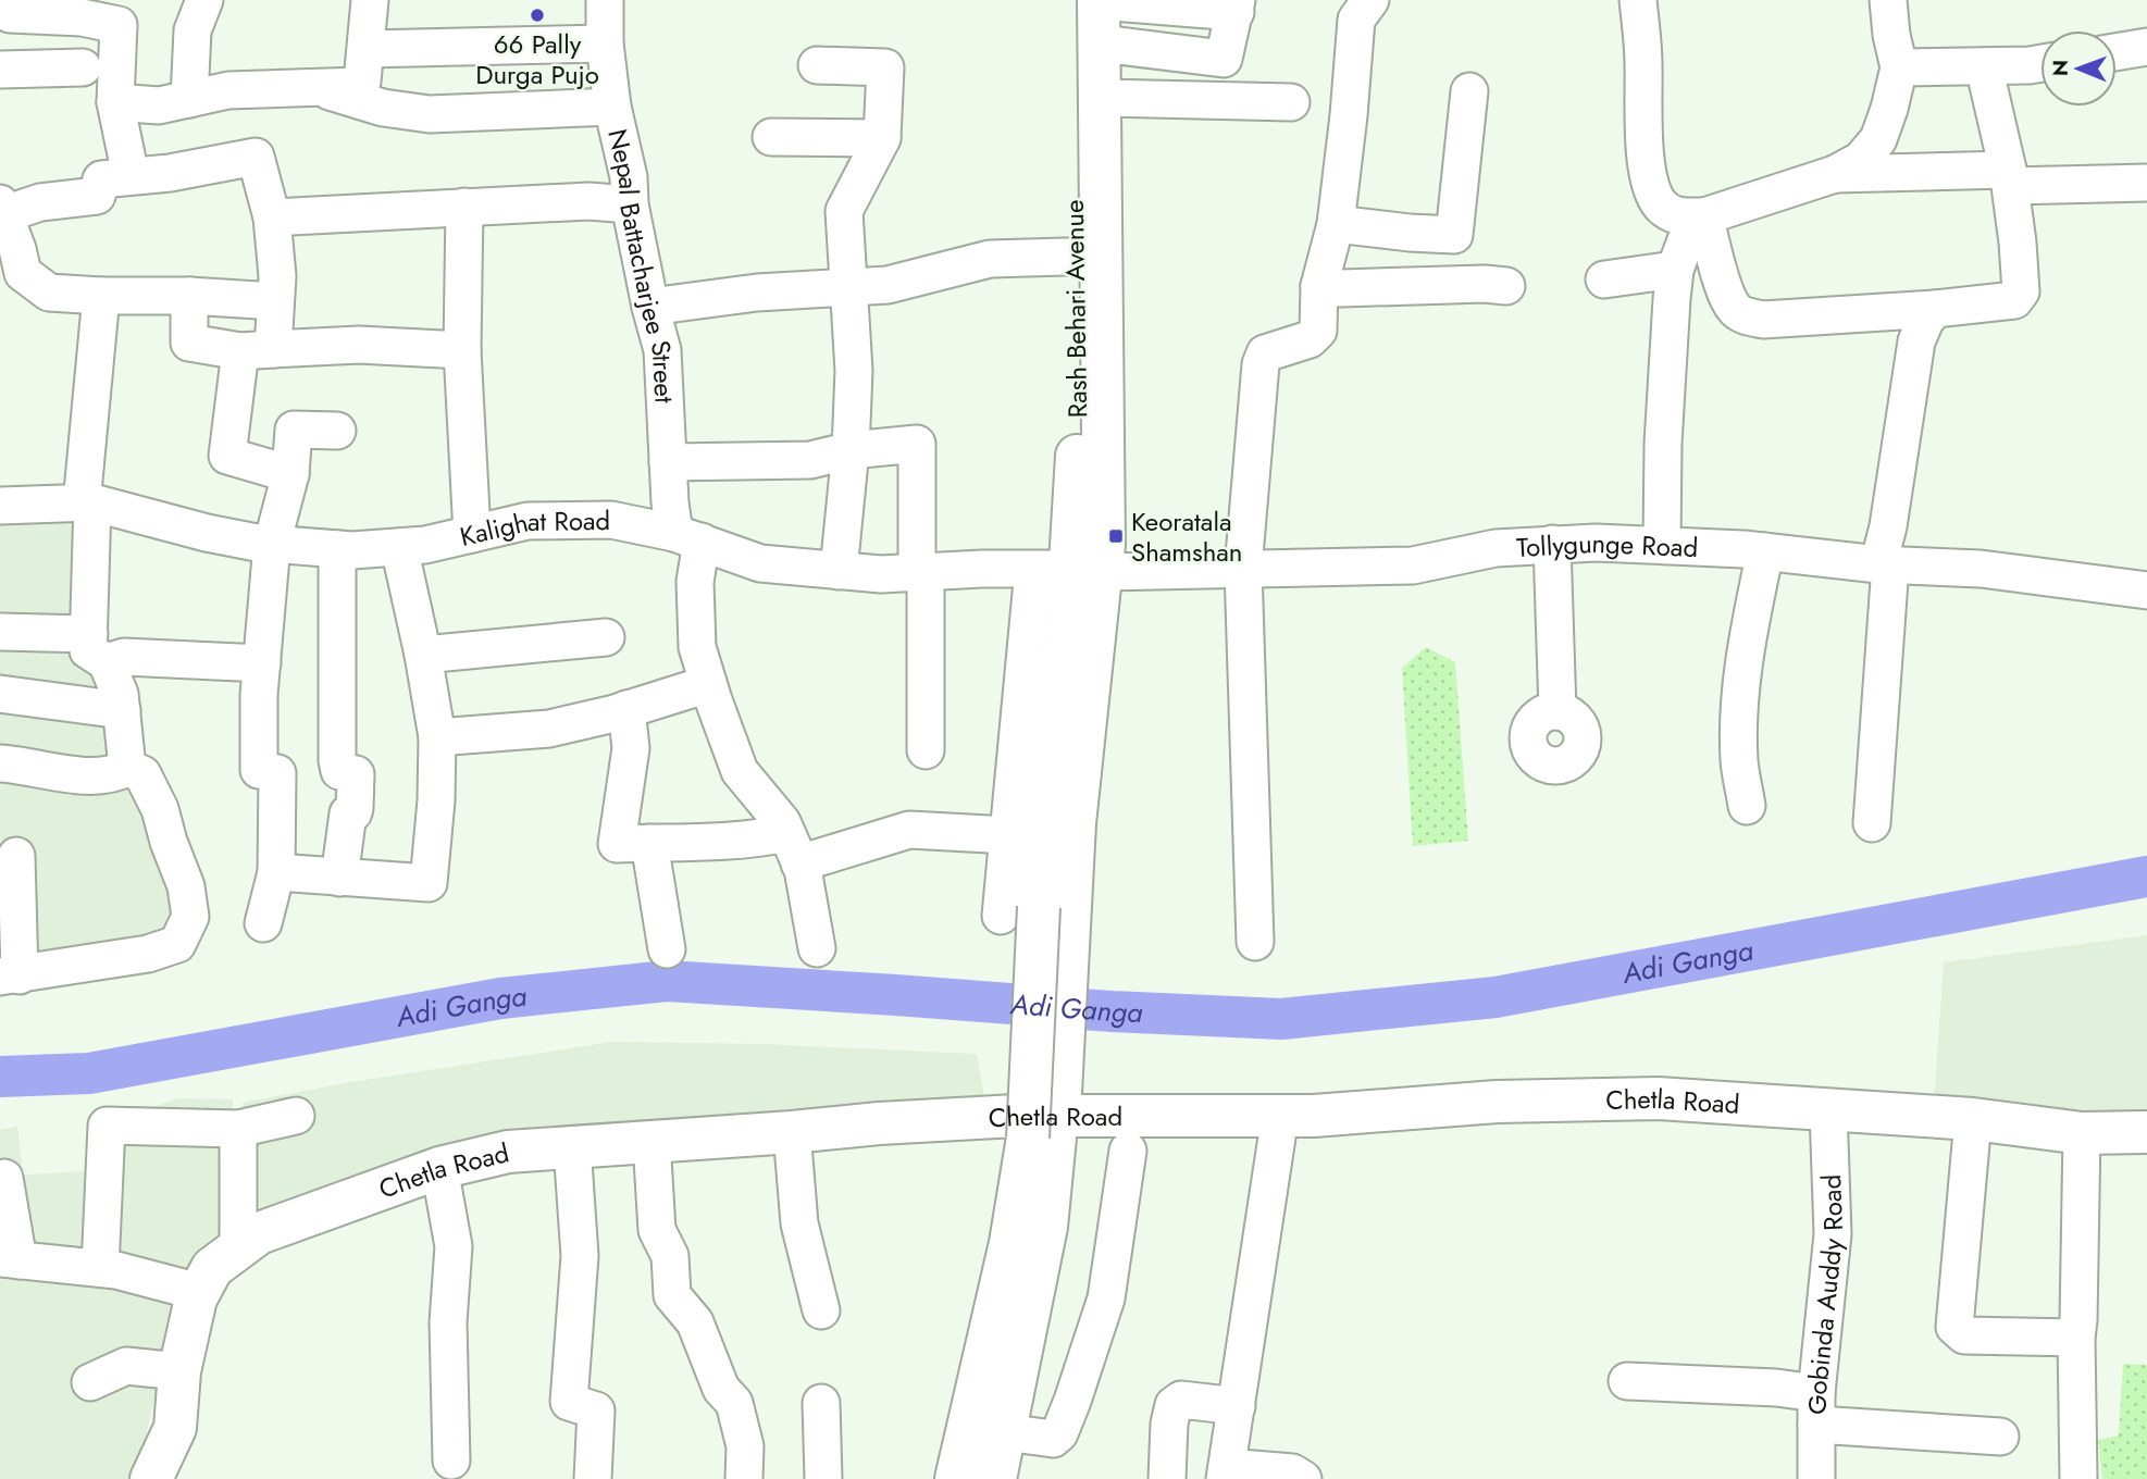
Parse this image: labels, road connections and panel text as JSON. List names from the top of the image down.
{
  "streets": {
    "main road": ["Rash Behari Avenue", "Chetla Road"],
    "street": [
      "Nepal Battacharjee Street",
      "Kalighat Road",
      "Tollygunge Road",
      "Gobinda Auddy Road"
    ]
  },
  "crossings": [
    ["Nepal Battacharjee Street", "Kalighat Road"],
    ["Rash Behari Avenue", "Kalighat Road"],
    ["Rash Behari Avenue", "Tollygunge Road"],
    ["Kalighat Road", "Tollygunge Road"],
    ["Chetla Road", "Gobinda Auddy Road"]
  ],
  "water": ["Adi Ganga"],
  "places": {
    "other": ["66 Pally Durga Pujo"],
    "transit": ["Keoratala Shamshan"]
  },
  "north": "left"
}
